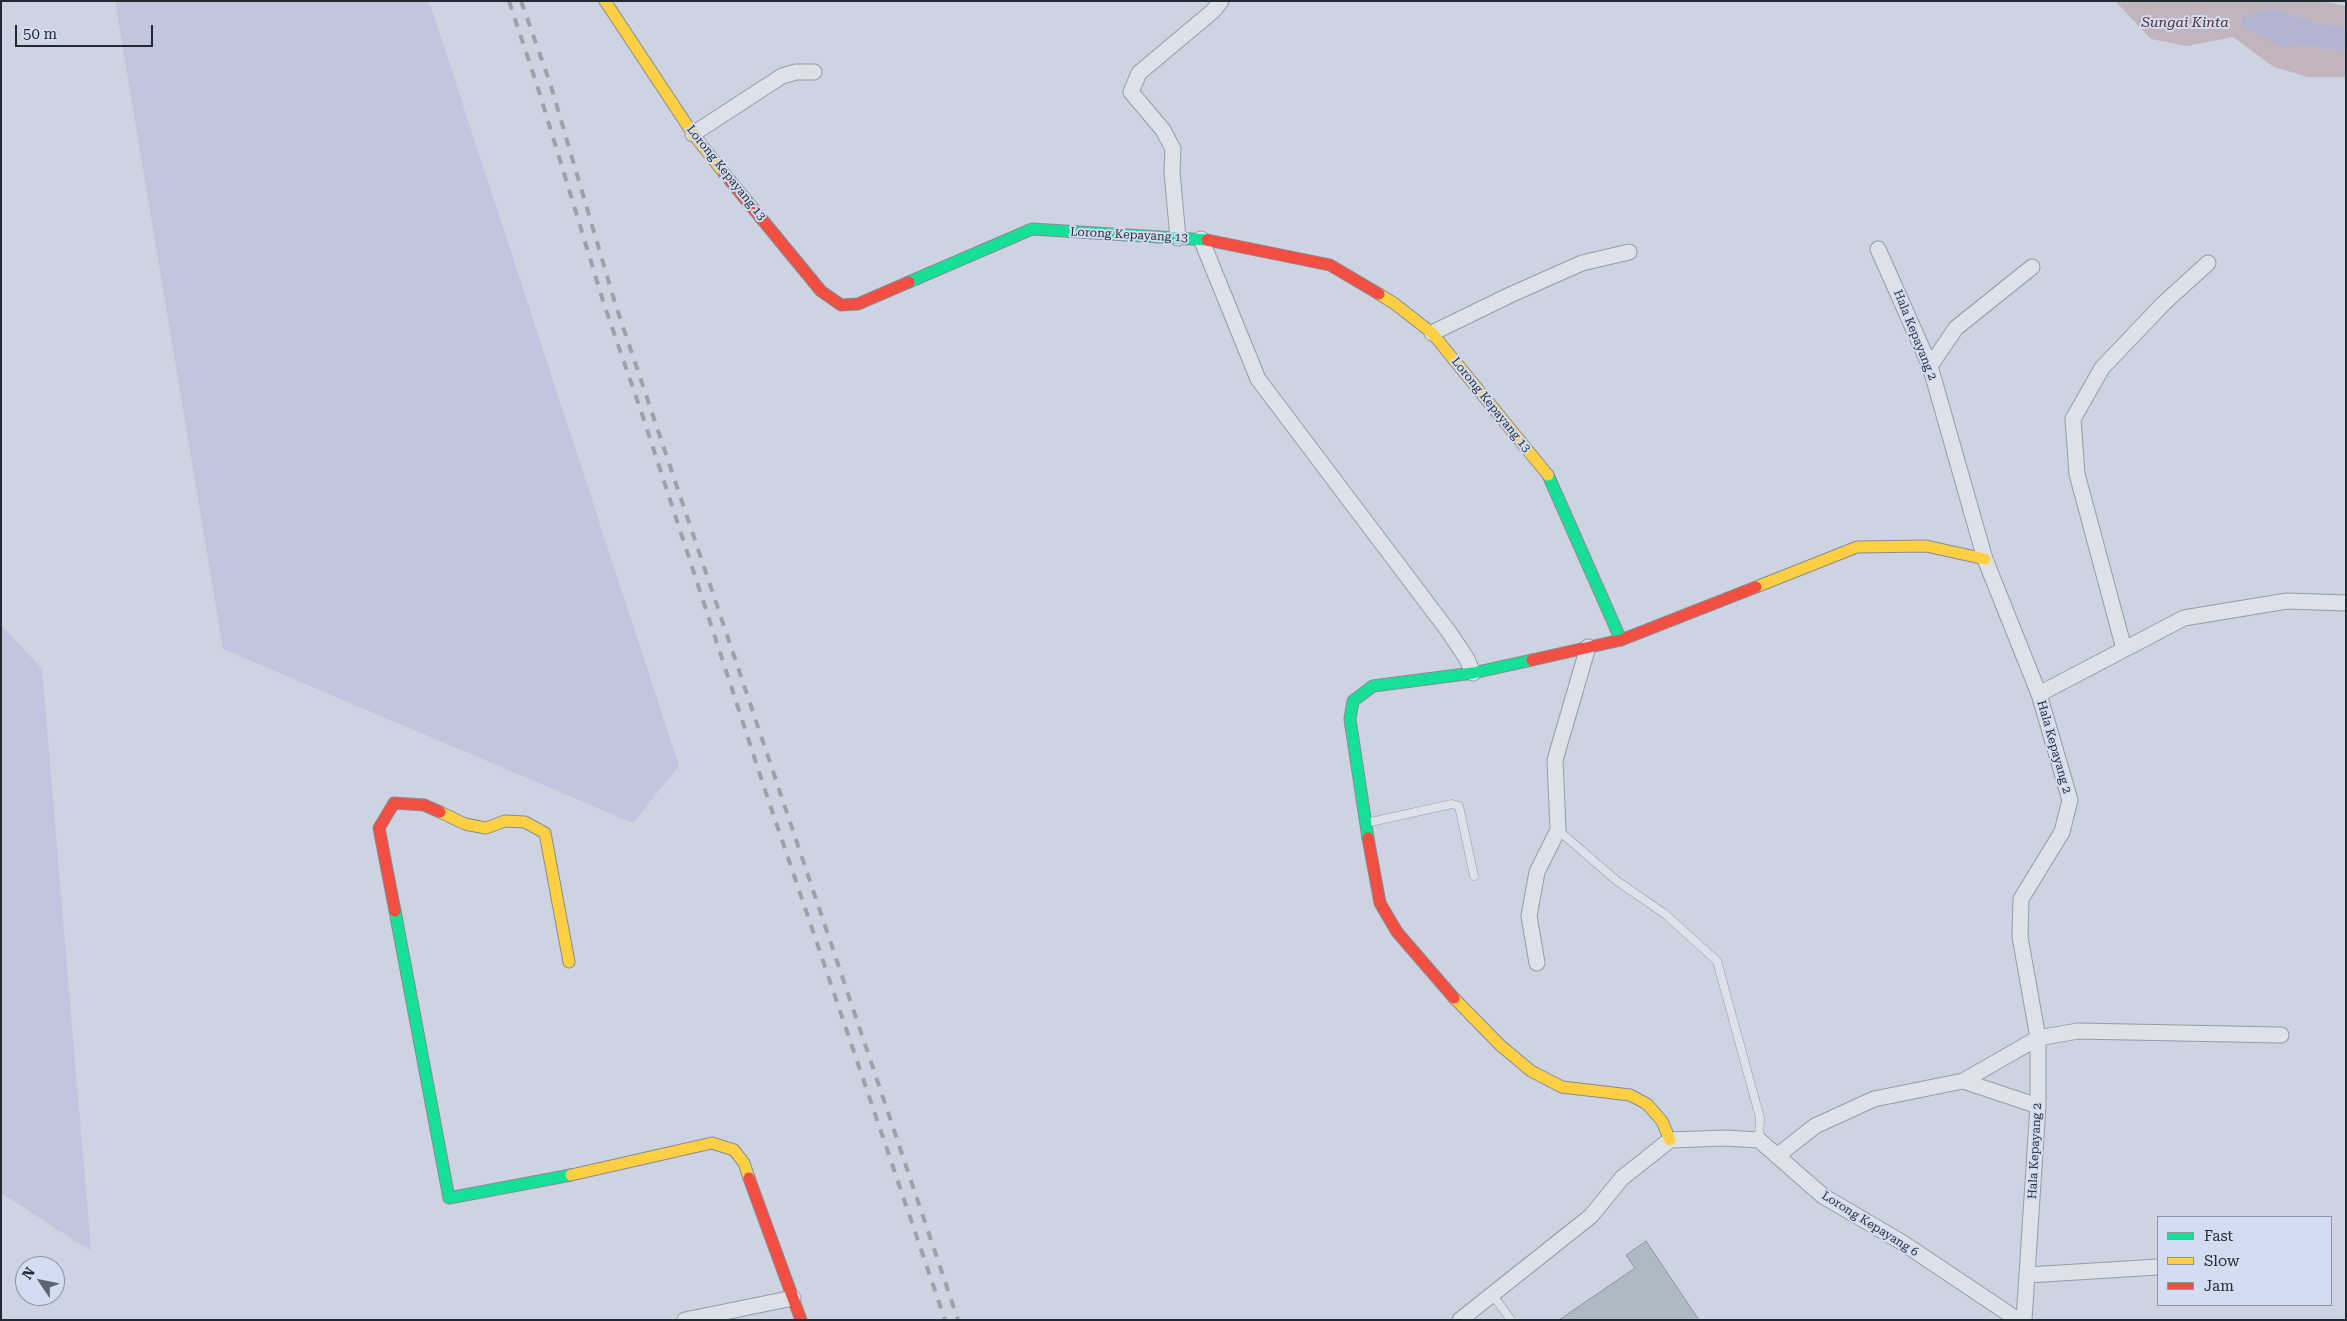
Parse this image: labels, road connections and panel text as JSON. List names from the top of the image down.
{
  "streets": {
    "street": ["Lorong Kepayang 13", "Hala Kepayang 2", "Lorong Kepayang 6"]
  },
  "water": ["Sungai Kinta"],
  "legend": ["Fast", "Slow", "Jam"],
  "scale_bar": "50 m",
  "north": "top left"
}
